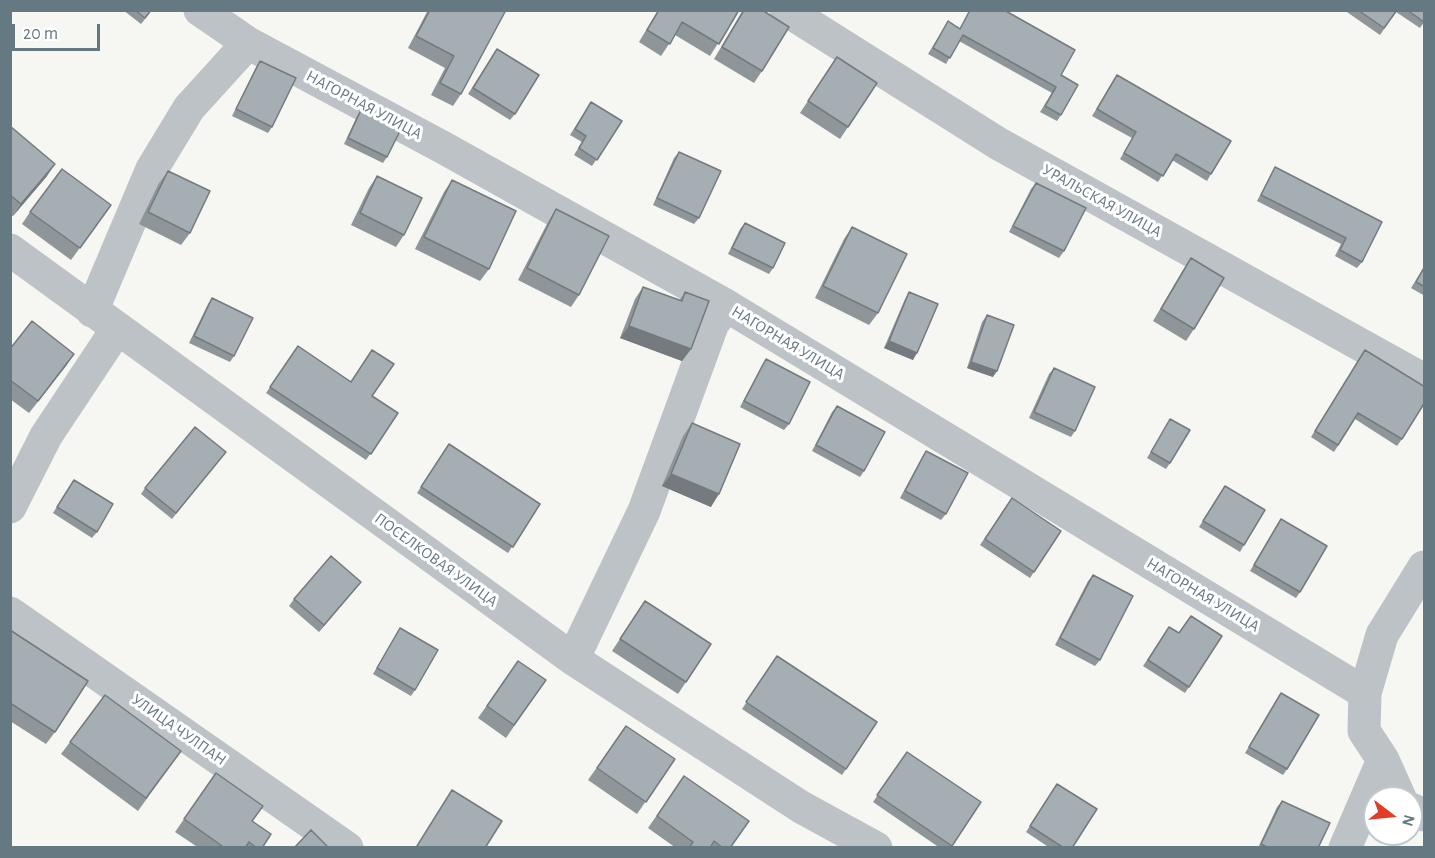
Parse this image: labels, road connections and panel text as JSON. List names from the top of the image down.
{
  "streets": {
    "street": [
      "НАГОРНАЯ УЛИЦА",
      "УРАЛЬСКАЯ УЛИЦА",
      "ПОСЕЛКОВАЯ УЛИЦА",
      "УЛИЦА ЧУЛПАН"
    ]
  },
  "scale_bar": "20 m",
  "north": "right"
}
